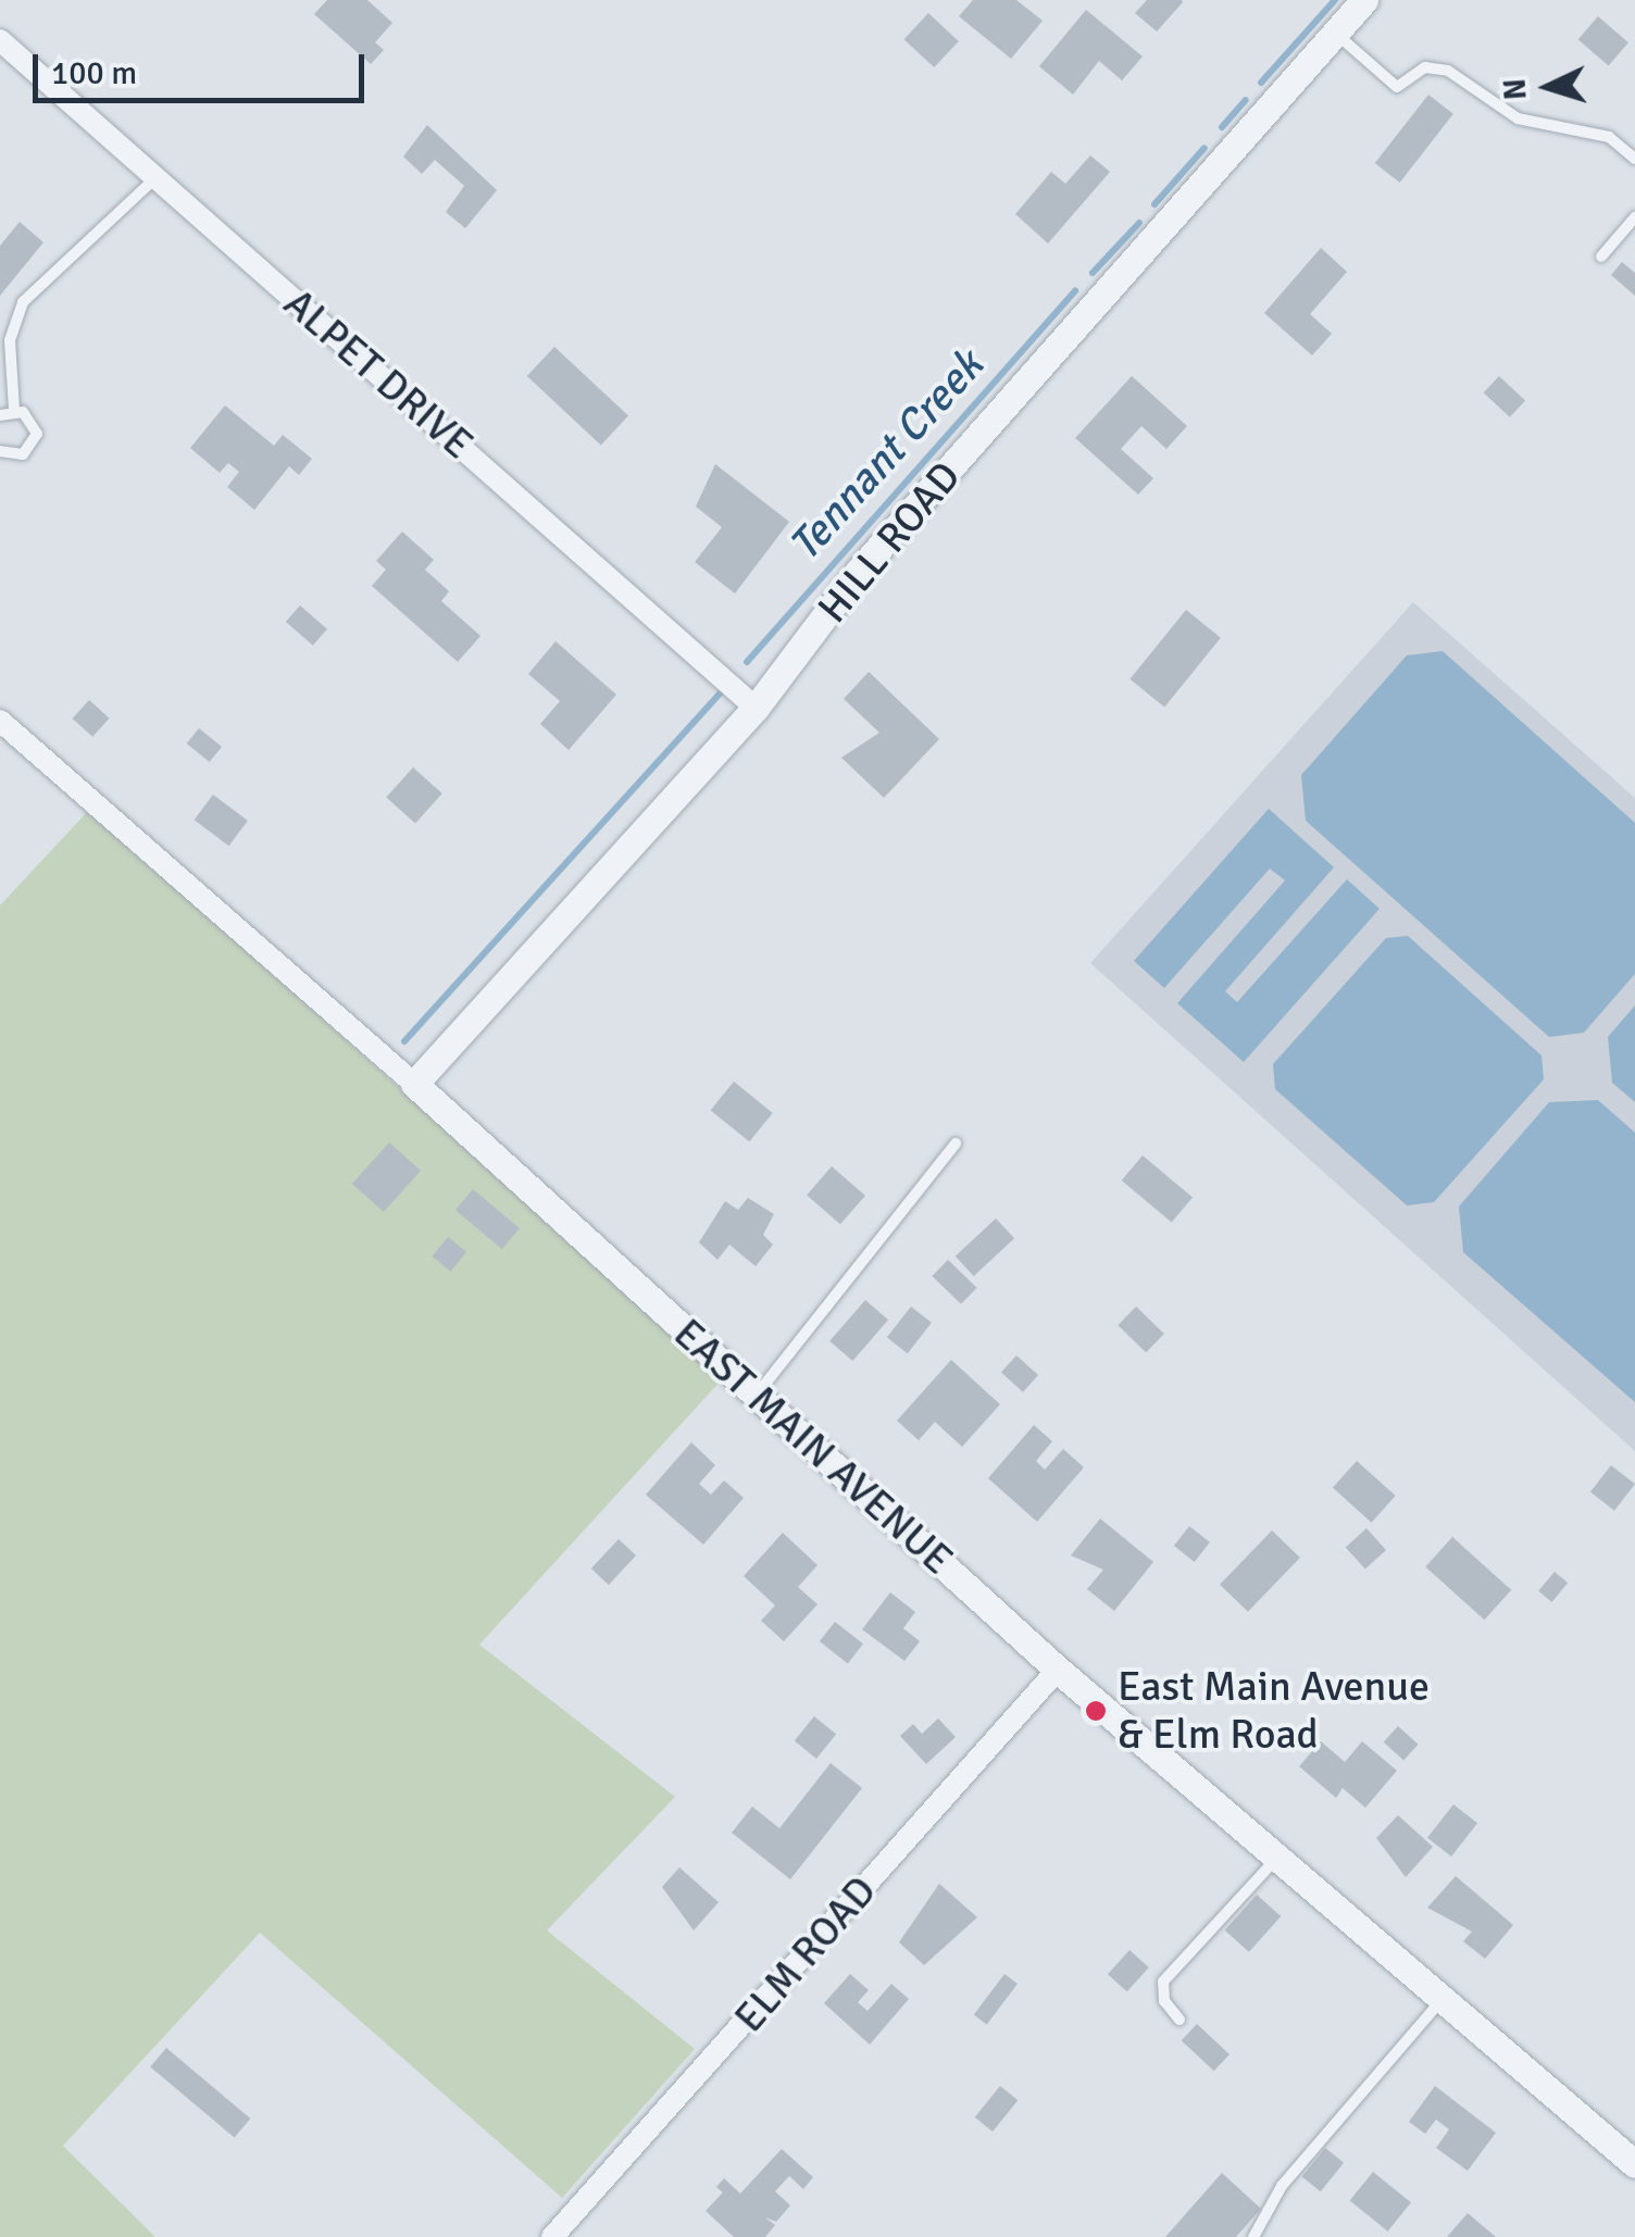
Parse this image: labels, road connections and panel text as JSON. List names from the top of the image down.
{
  "streets": {
    "street": [
      "ALPET DRIVE",
      "HILL ROAD",
      "EAST MAIN AVENUE",
      "ELM ROAD"
    ]
  },
  "crossings": [
    ["ALPET DRIVE", "HILL ROAD"],
    ["HILL ROAD", "EAST MAIN AVENUE"],
    ["EAST MAIN AVENUE", "ELM ROAD"]
  ],
  "water": ["Tennant Creek"],
  "places": ["East Main Avenue & Elm Road"],
  "scale_bar": "100 m",
  "north": "left"
}
